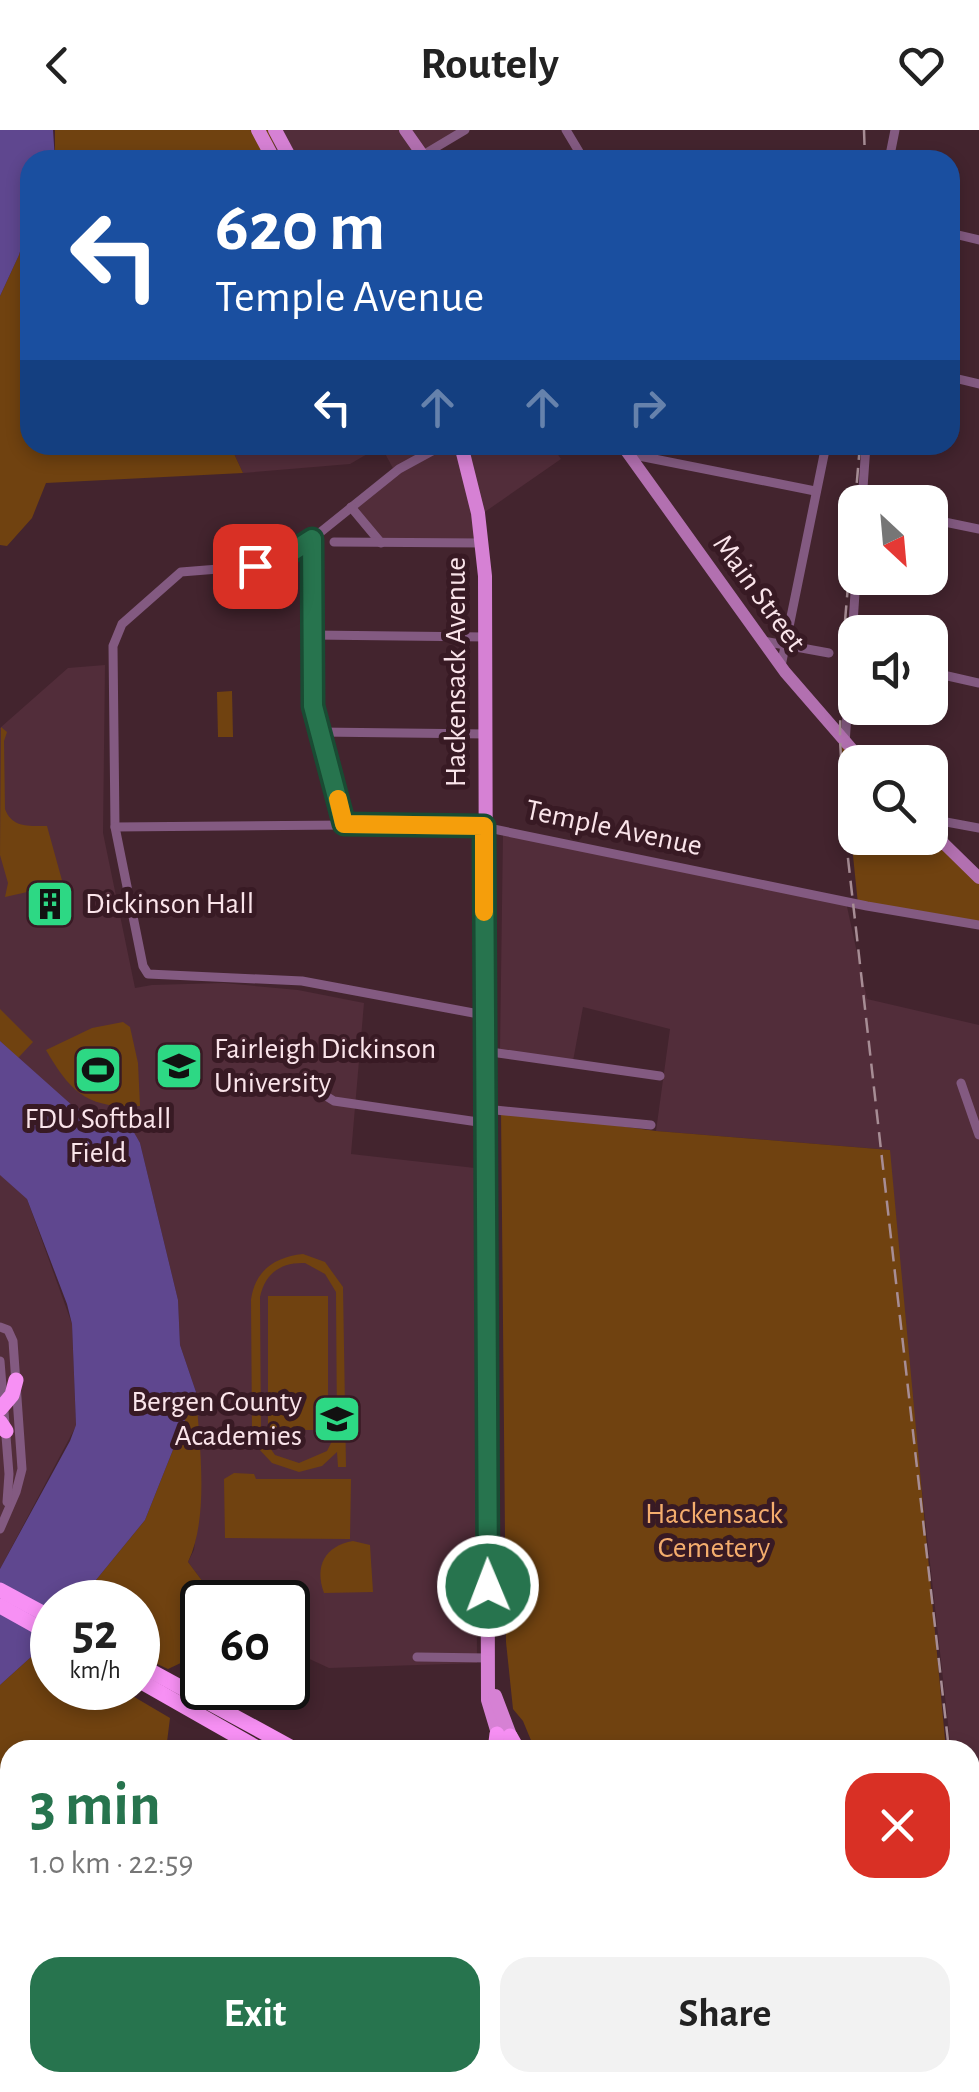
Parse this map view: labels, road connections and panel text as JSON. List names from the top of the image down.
{
  "streets": {
    "main road": ["Main Street", "Hackensack Avenue"],
    "street": ["Temple Avenue"]
  },
  "crossings": [
    ["Hackensack Avenue", "Temple Avenue"]
  ],
  "parks": ["Hackensack Cemetery"],
  "places": {
    "building": ["Dickinson Hall"],
    "school or university": ["Fairleigh Dickinson University", "Bergen County Academies"],
    "sports": ["FDU Softball Field"]
  },
  "north": "bottom right",
  "page": {
    "header": "Routely",
    "turn": ["620 m", "Temple Avenue"],
    "speed": "52 km/h",
    "limit": "60",
    "heading": ["3 min", "1.0 km · 22:59"],
    "buttons": ["Exit", "Share"]
  }
}
